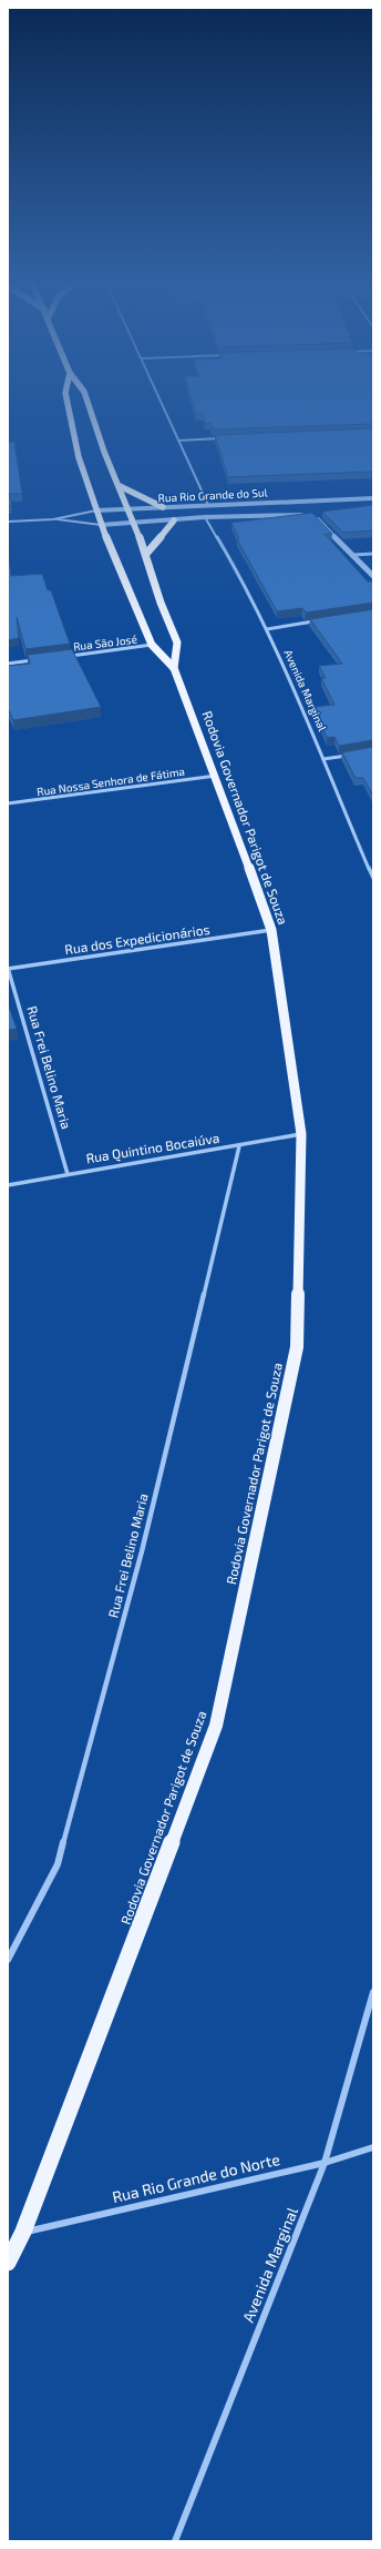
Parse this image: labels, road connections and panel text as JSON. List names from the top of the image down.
{
  "streets": {
    "main road": ["Rodovia Governador Parigot de Souza"],
    "street": [
      "Rua Rio Grande do Sul",
      "Rua São José",
      "Avenida Marginal",
      "Rua Nossa Senhora de Fátima",
      "Rua dos Expedicionários",
      "Rua Frei Belino Maria",
      "Rua Quintino Bocaiúva",
      "Rua Rio Grande do Norte"
    ]
  },
  "crossings": [
    ["Rua Rio Grande do Sul", "Rodovia Governador Parigot de Souza"],
    ["Rua São José", "Rodovia Governador Parigot de Souza"],
    ["Avenida Marginal", "Rua Rio Grande do Norte"],
    ["Rua Nossa Senhora de Fátima", "Rodovia Governador Parigot de Souza"],
    ["Rodovia Governador Parigot de Souza", "Rua dos Expedicionários"],
    ["Rodovia Governador Parigot de Souza", "Rua Quintino Bocaiúva"],
    ["Rodovia Governador Parigot de Souza", "Rua Rio Grande do Norte"],
    ["Rua dos Expedicionários", "Rua Frei Belino Maria"],
    ["Rua Frei Belino Maria", "Rua Quintino Bocaiúva"]
  ]
}
